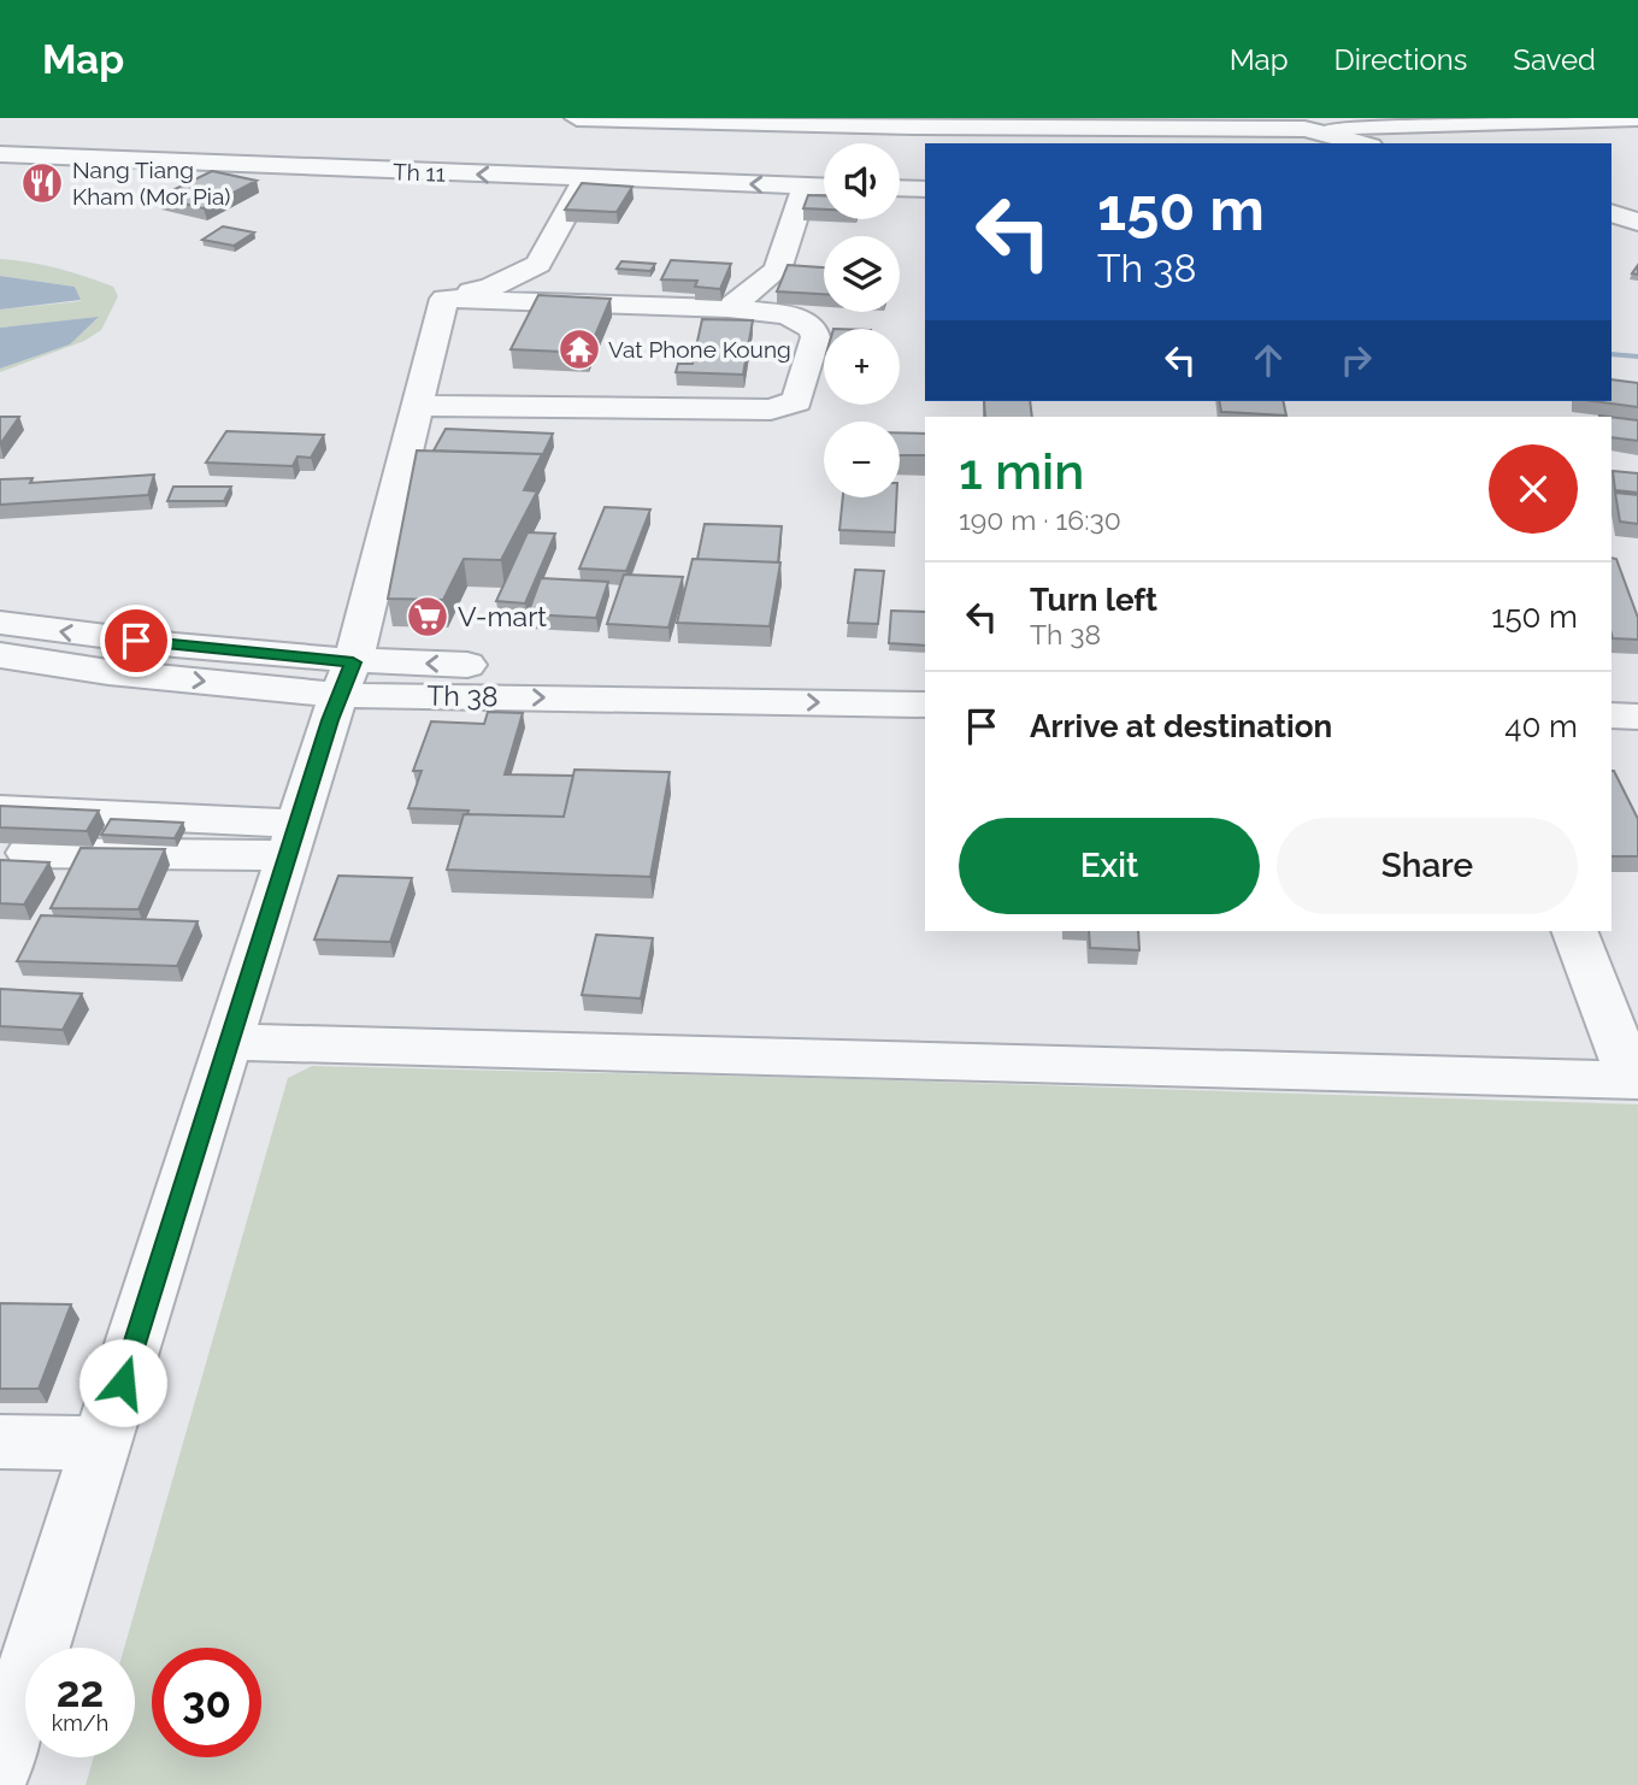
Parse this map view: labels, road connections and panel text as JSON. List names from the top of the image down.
{
  "streets": {
    "street": ["Th 11", "Th 38"]
  },
  "places": {
    "restaurant": ["Nang Tiang Kham (Mor Pia)"],
    "temple": ["Vat Phone Koung"],
    "supermarket": ["V-mart"]
  },
  "page": {
    "header": "Map",
    "nav": ["Map", "Directions", "Saved"],
    "map_buttons": ["+", "−"],
    "turn": ["150 m", "Th 38"],
    "heading": ["1 min", "190 m · 16:30"],
    "list": [
      {
        "name": "Turn left",
        "note": "Th 38",
        "value": "150 m"
      },
      {
        "name": "Arrive at destination",
        "value": "40 m"
      }
    ],
    "buttons": ["Exit", "Share"],
    "speed": "22 km/h",
    "limit": "30"
  }
}
